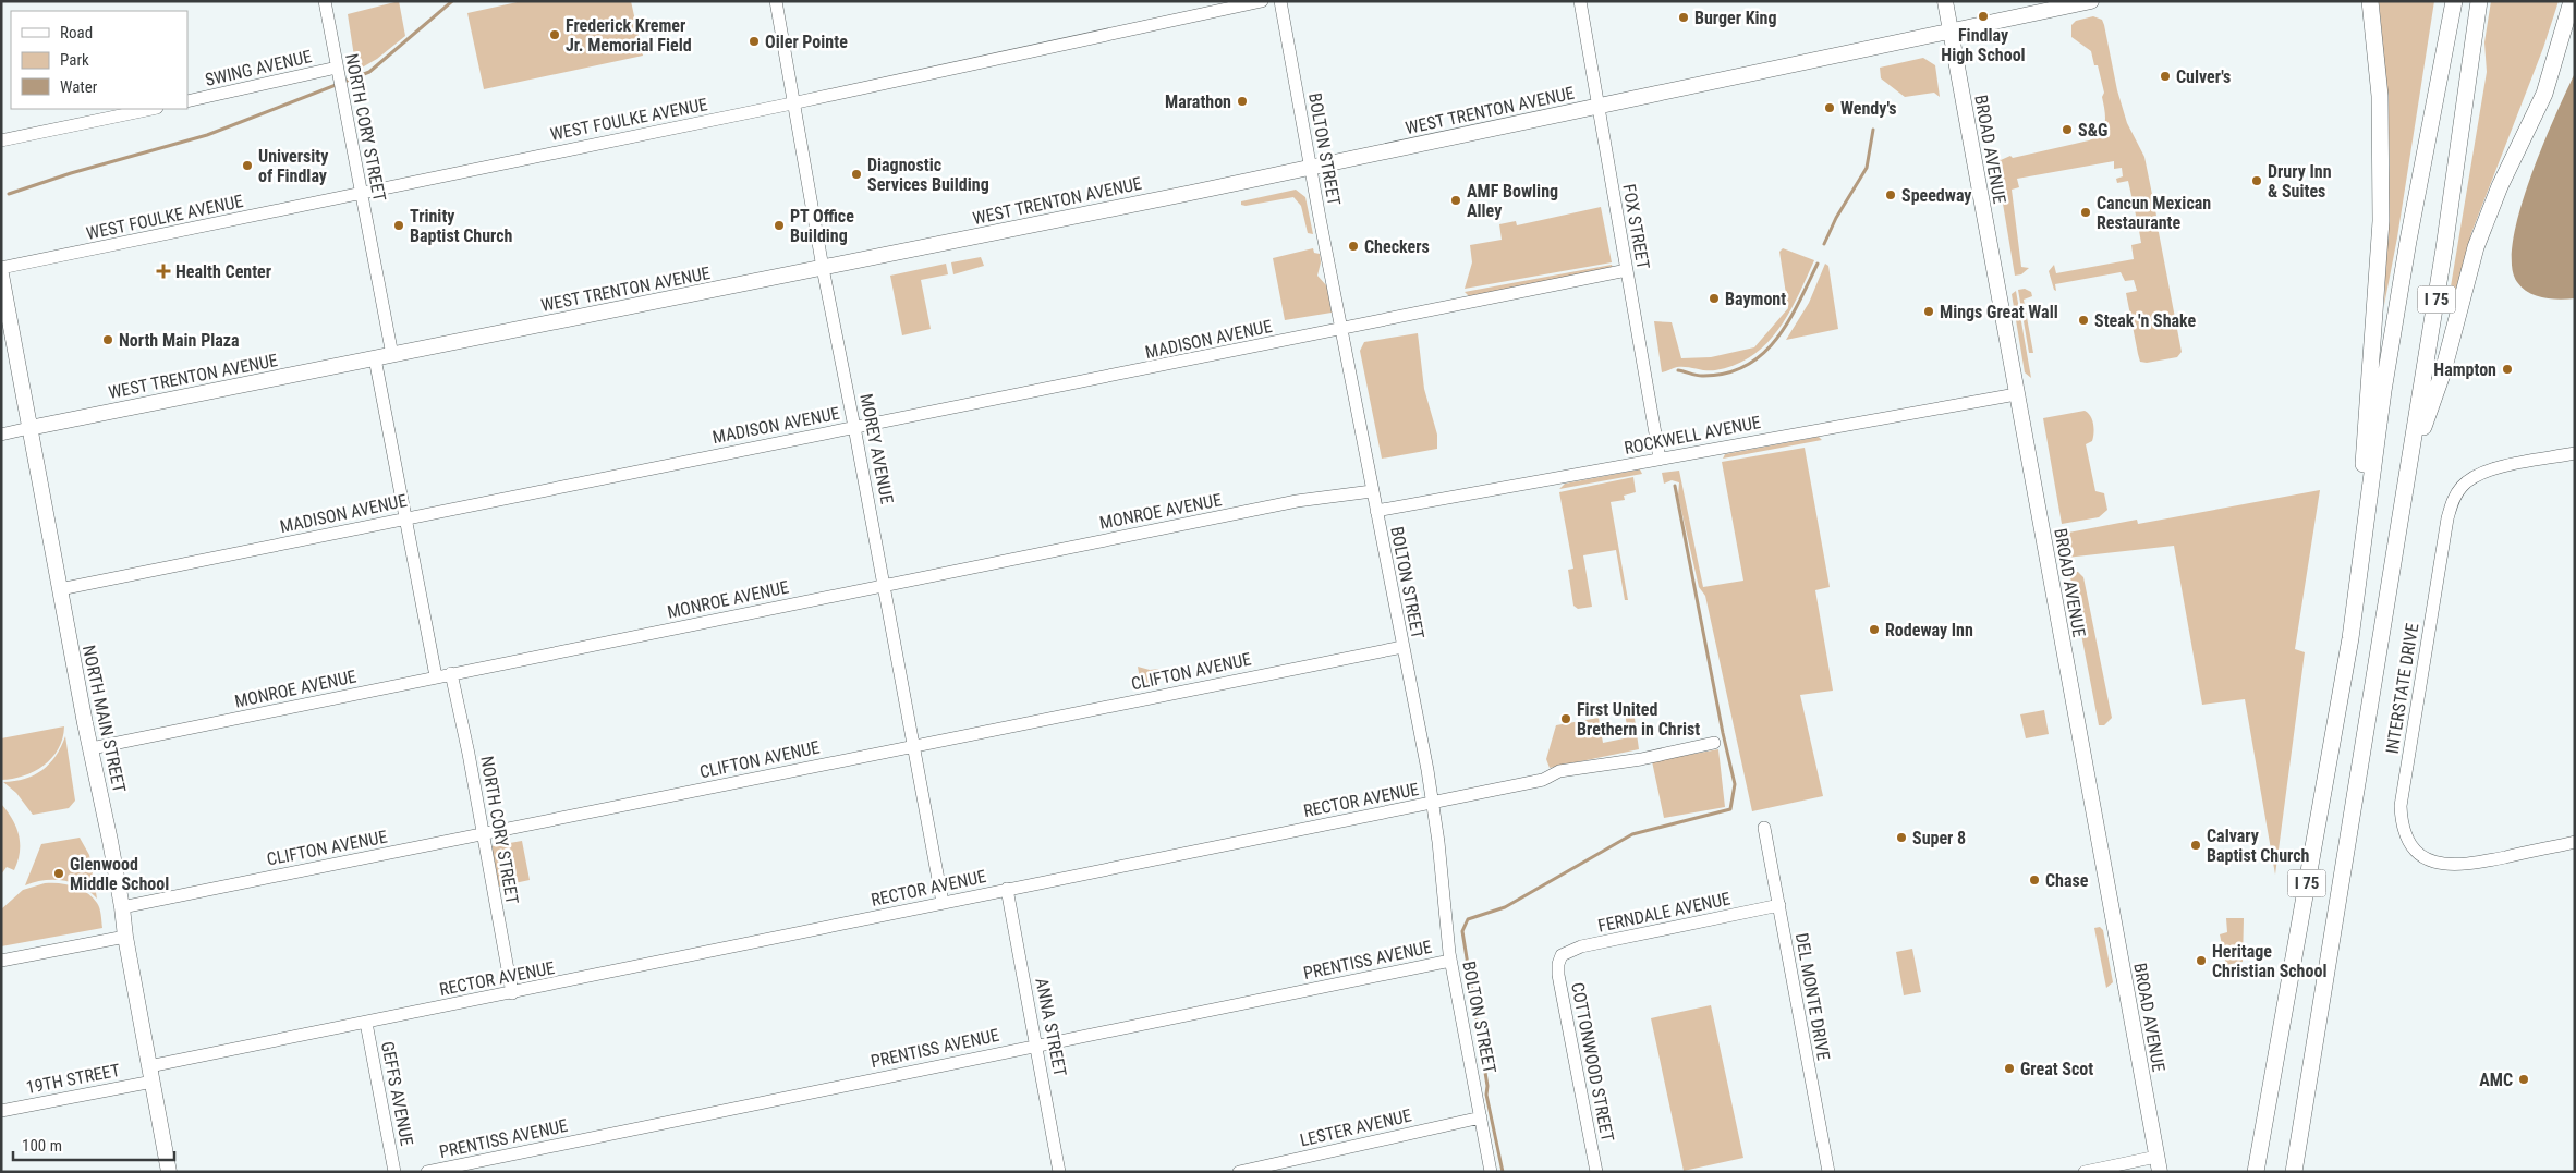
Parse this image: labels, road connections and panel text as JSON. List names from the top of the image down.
{
  "streets": {
    "highway": ["I 75"],
    "main road": ["WEST TRENTON AVENUE", "BROAD AVENUE", "NORTH MAIN STREET"],
    "street": [
      "SWING AVENUE",
      "WEST FOULKE AVENUE",
      "NORTH CORY STREET",
      "BOLTON STREET",
      "FOX STREET",
      "MADISON AVENUE",
      "ROCKWELL AVENUE",
      "MOREY AVENUE",
      "MONROE AVENUE",
      "CLIFTON AVENUE",
      "INTERSTATE DRIVE",
      "RECTOR AVENUE",
      "FERNDALE AVENUE",
      "PRENTISS AVENUE",
      "DEL MONTE DRIVE",
      "ANNA STREET",
      "COTTONWOOD STREET",
      "19TH STREET",
      "GEFFS AVENUE",
      "LESTER AVENUE"
    ]
  },
  "crossings": [
    ["SWING AVENUE", "NORTH CORY STREET"],
    ["WEST TRENTON AVENUE", "NORTH CORY STREET"],
    ["WEST TRENTON AVENUE", "BOLTON STREET"],
    ["WEST TRENTON AVENUE", "BROAD AVENUE"],
    ["WEST TRENTON AVENUE", "FOX STREET"],
    ["WEST TRENTON AVENUE", "MOREY AVENUE"],
    ["WEST TRENTON AVENUE", "NORTH MAIN STREET"],
    ["WEST FOULKE AVENUE", "NORTH CORY STREET"],
    ["WEST FOULKE AVENUE", "MOREY AVENUE"],
    ["NORTH CORY STREET", "MONROE AVENUE"],
    ["NORTH CORY STREET", "CLIFTON AVENUE"],
    ["NORTH CORY STREET", "RECTOR AVENUE"],
    ["BOLTON STREET", "MADISON AVENUE"],
    ["BOLTON STREET", "ROCKWELL AVENUE"],
    ["BOLTON STREET", "MONROE AVENUE"],
    ["BOLTON STREET", "CLIFTON AVENUE"],
    ["BOLTON STREET", "RECTOR AVENUE"],
    ["BOLTON STREET", "PRENTISS AVENUE"],
    ["BOLTON STREET", "LESTER AVENUE"],
    ["BROAD AVENUE", "ROCKWELL AVENUE"],
    ["FOX STREET", "MADISON AVENUE"],
    ["FOX STREET", "ROCKWELL AVENUE"],
    ["MADISON AVENUE", "MOREY AVENUE"],
    ["MADISON AVENUE", "NORTH MAIN STREET"],
    ["MOREY AVENUE", "MONROE AVENUE"],
    ["MOREY AVENUE", "CLIFTON AVENUE"],
    ["MOREY AVENUE", "RECTOR AVENUE"],
    ["MONROE AVENUE", "NORTH MAIN STREET"],
    ["CLIFTON AVENUE", "NORTH MAIN STREET"],
    ["NORTH MAIN STREET", "RECTOR AVENUE"],
    ["NORTH MAIN STREET", "19TH STREET"],
    ["RECTOR AVENUE", "ANNA STREET"],
    ["RECTOR AVENUE", "19TH STREET"],
    ["RECTOR AVENUE", "GEFFS AVENUE"],
    ["FERNDALE AVENUE", "DEL MONTE DRIVE"],
    ["FERNDALE AVENUE", "COTTONWOOD STREET"],
    ["PRENTISS AVENUE", "ANNA STREET"]
  ],
  "places": {
    "other": [
      "Findlay High School",
      "Burger King",
      "Frederick Kremer Jr. Memorial Field",
      "Oiler Pointe",
      "Culver's",
      "Marathon",
      "Wendy's",
      "S&G",
      "University of Findlay",
      "Diagnostic Services Building",
      "Drury Inn & Suites",
      "Speedway",
      "AMF Bowling Alley",
      "Cancun Mexican Restaurante",
      "Trinity Baptist Church",
      "PT Office Building",
      "Checkers",
      "Baymont",
      "Mings Great Wall",
      "Steak 'n Shake",
      "North Main Plaza",
      "Hampton",
      "Rodeway Inn",
      "First United Brethern in Christ",
      "Super 8",
      "Calvary Baptist Church",
      "Glenwood Middle School",
      "Chase",
      "Heritage Christian School",
      "Great Scot",
      "AMC"
    ],
    "health": ["Health Center"]
  },
  "legend": ["Road", "Park", "Water"],
  "scale_bar": "100 m"
}
